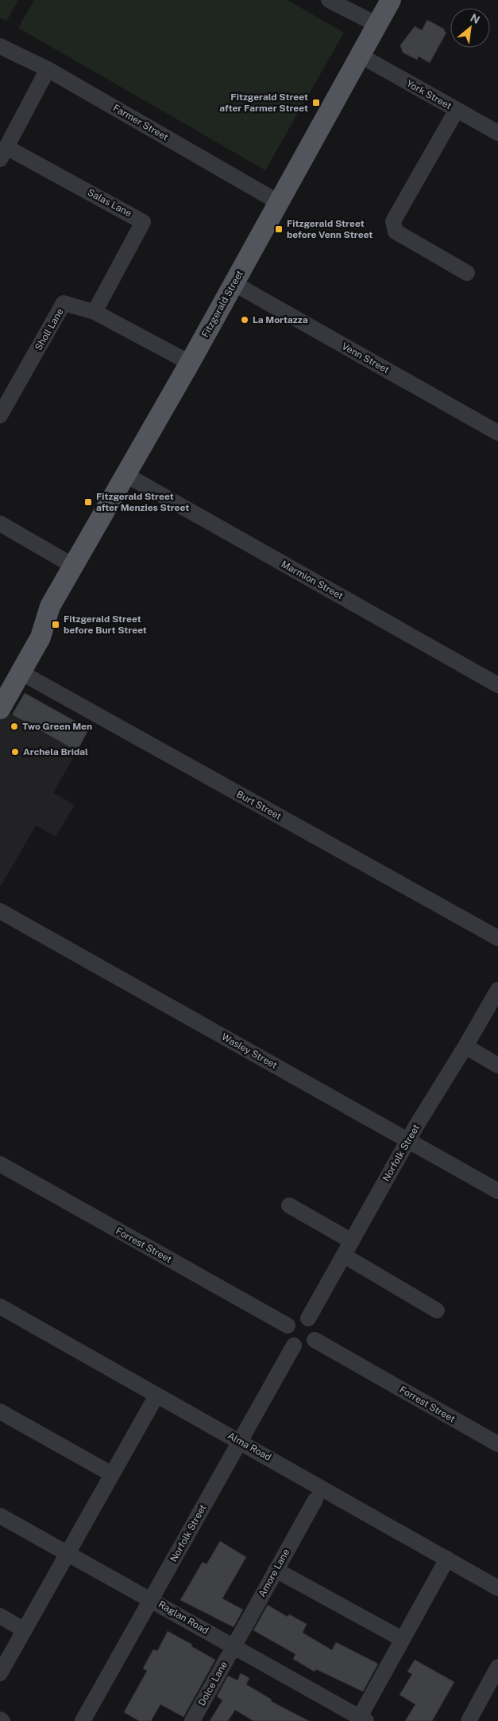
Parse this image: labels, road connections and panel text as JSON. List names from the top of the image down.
{
  "streets": {
    "main road": ["Fitzgerald Street"],
    "street": [
      "York Street",
      "Farmer Street",
      "Salas Lane",
      "Sholl Lane",
      "Venn Street",
      "Marmion Street",
      "Burt Street",
      "Wasley Street",
      "Norfolk Street",
      "Forrest Street",
      "Alma Road",
      "Amore Lane",
      "Raglan Road",
      "Dolce Lane"
    ]
  },
  "crossings": [
    ["York Street", "Fitzgerald Street"],
    ["Farmer Street", "Fitzgerald Street"],
    ["Salas Lane", "Sholl Lane"],
    ["Fitzgerald Street", "Sholl Lane"],
    ["Fitzgerald Street", "Venn Street"],
    ["Fitzgerald Street", "Marmion Street"],
    ["Fitzgerald Street", "Burt Street"],
    ["Wasley Street", "Norfolk Street"],
    ["Norfolk Street", "Forrest Street"],
    ["Norfolk Street", "Alma Road"],
    ["Norfolk Street", "Raglan Road"],
    ["Amore Lane", "Raglan Road"],
    ["Amore Lane", "Dolce Lane"],
    ["Raglan Road", "Dolce Lane"]
  ],
  "places": {
    "transit": [
      "Fitzgerald Street after Farmer Street",
      "Fitzgerald Street before Venn Street",
      "Fitzgerald Street after Menzies Street",
      "Fitzgerald Street before Burt Street"
    ],
    "other": ["La Mortazza", "Two Green Men", "Archela Bridal"]
  },
  "north": "top right"
}
